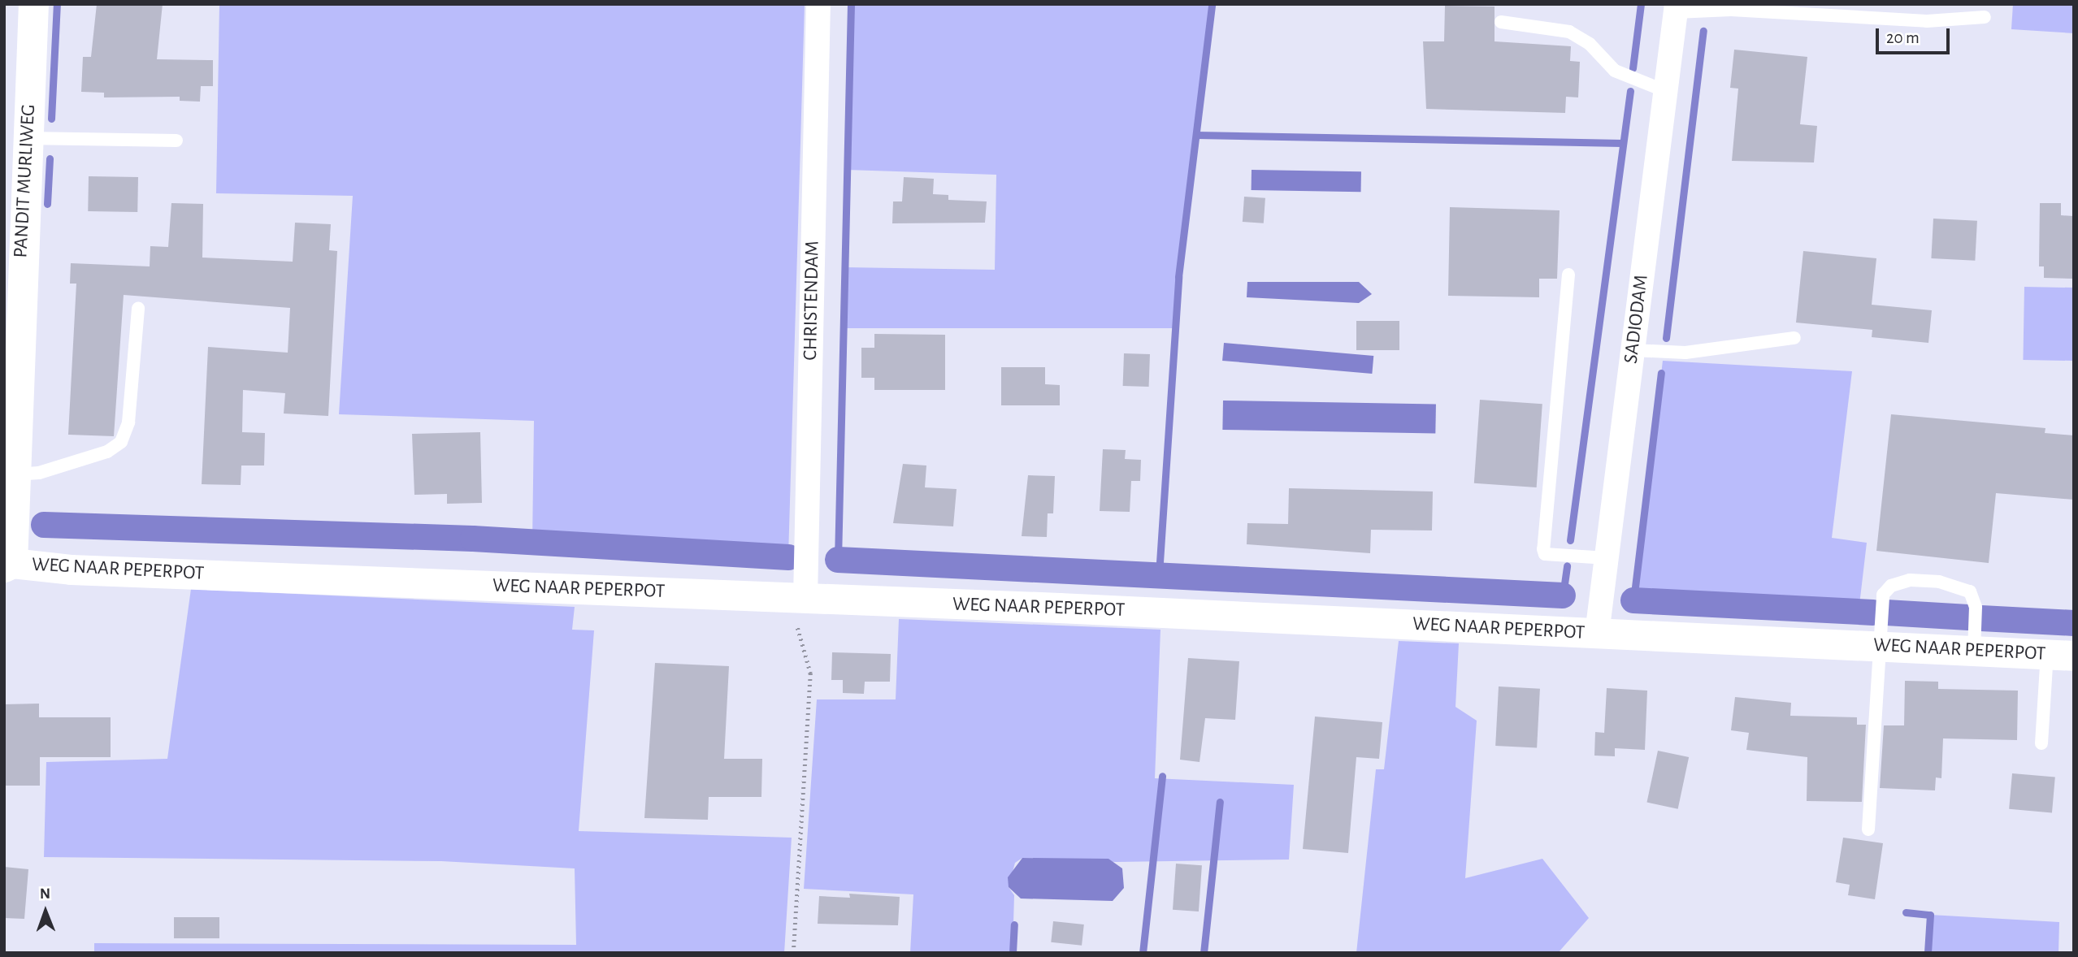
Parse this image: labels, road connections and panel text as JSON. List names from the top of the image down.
{
  "streets": {
    "street": [
      "PANDIT MURLIWEG",
      "CHRISTENDAM",
      "SADIODAM",
      "WEG NAAR PEPERPOT"
    ]
  },
  "crossings": [
    ["PANDIT MURLIWEG", "WEG NAAR PEPERPOT"],
    ["CHRISTENDAM", "WEG NAAR PEPERPOT"],
    ["SADIODAM", "WEG NAAR PEPERPOT"]
  ],
  "scale_bar": "20 m",
  "north": "top"
}
